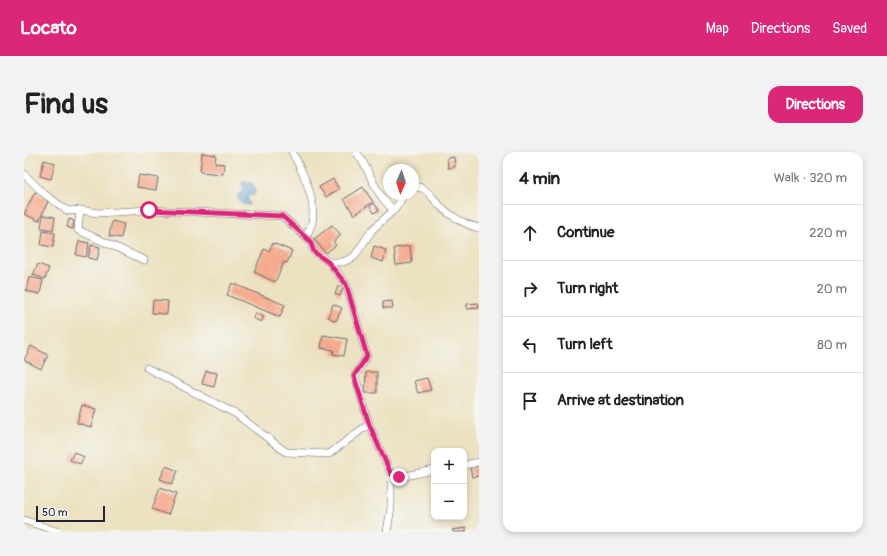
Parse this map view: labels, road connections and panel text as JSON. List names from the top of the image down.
{
  "scale_bar": "50 m",
  "north": "bottom",
  "page": {
    "header": "Locato",
    "nav": ["Map", "Directions", "Saved"],
    "buttons": "Directions",
    "title": "Find us",
    "heading": ["4 min", "Walk · 320 m"],
    "list": [
      ["Continue", "220 m"],
      ["Turn right", "20 m"],
      ["Turn left", "80 m"],
      "Arrive at destination"
    ],
    "map_buttons": ["+", "−"],
    "scale": "50 m"
  }
}
